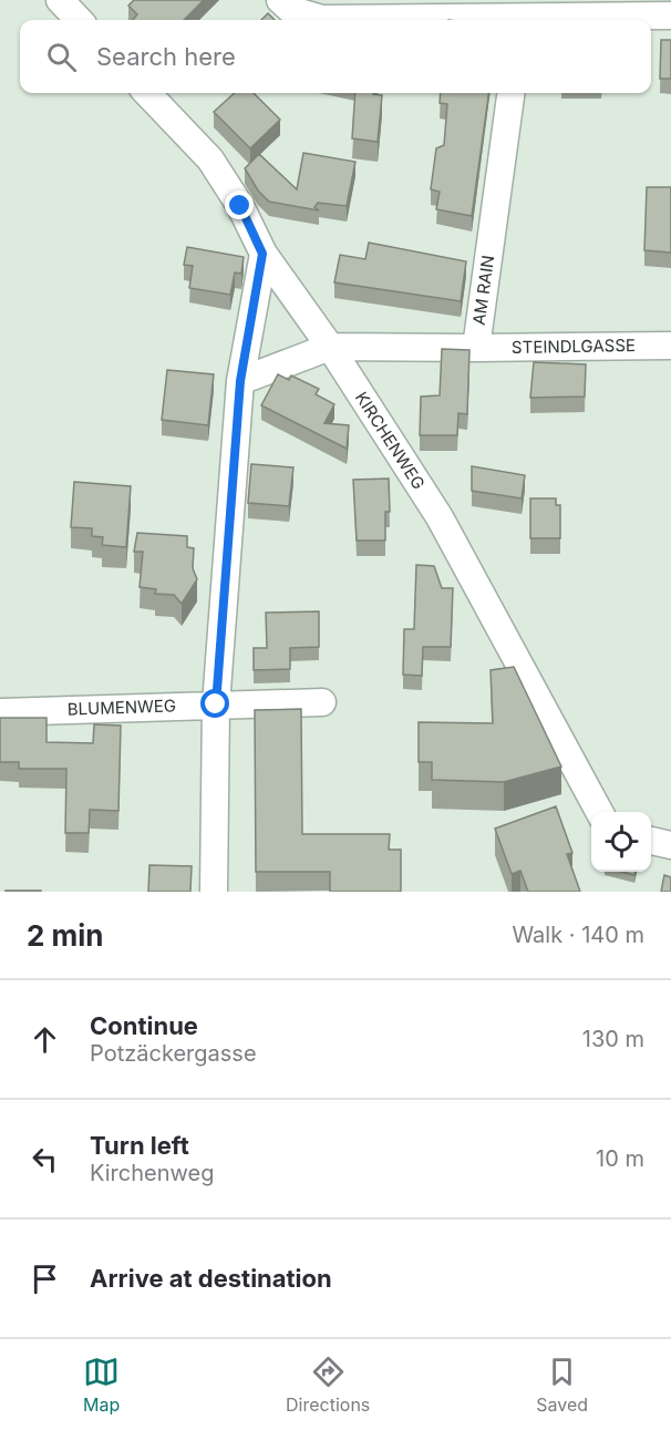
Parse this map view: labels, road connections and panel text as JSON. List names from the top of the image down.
{
  "streets": {
    "street": [
      "AM RAIN",
      "STEINDLGASSE",
      "KIRCHENWEG",
      "BLUMENWEG"
    ]
  },
  "crossings": [
    ["AM RAIN", "STEINDLGASSE"],
    ["AM RAIN", "KIRCHENWEG"]
  ],
  "page": {
    "search": "Search here",
    "heading": ["2 min", "Walk · 140 m"],
    "list": [
      ["Continue", "Potzäckergasse", "130 m"],
      ["Turn left", "Kirchenweg", "10 m"],
      "Arrive at destination"
    ],
    "nav": ["Map", "Directions", "Saved"]
  }
}
